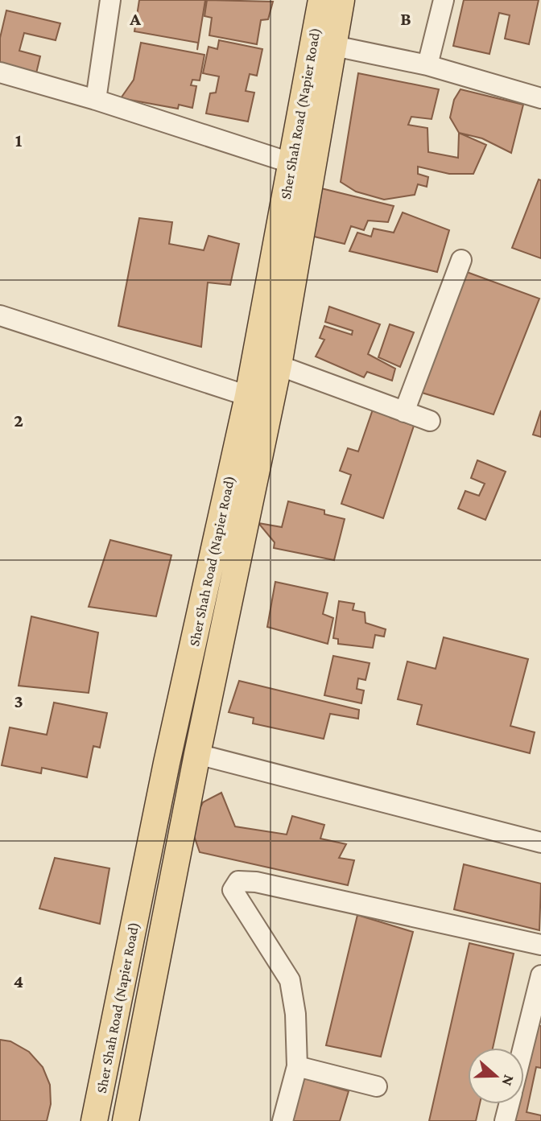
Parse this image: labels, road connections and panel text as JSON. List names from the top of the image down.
{
  "streets": {
    "main road": ["Sher Shah Road (Napier Road)"]
  },
  "north": "right",
  "grid": {
    "columns": ["A", "B"],
    "rows": [
      "1",
      "2",
      "3",
      "4"
    ]
  }
}
